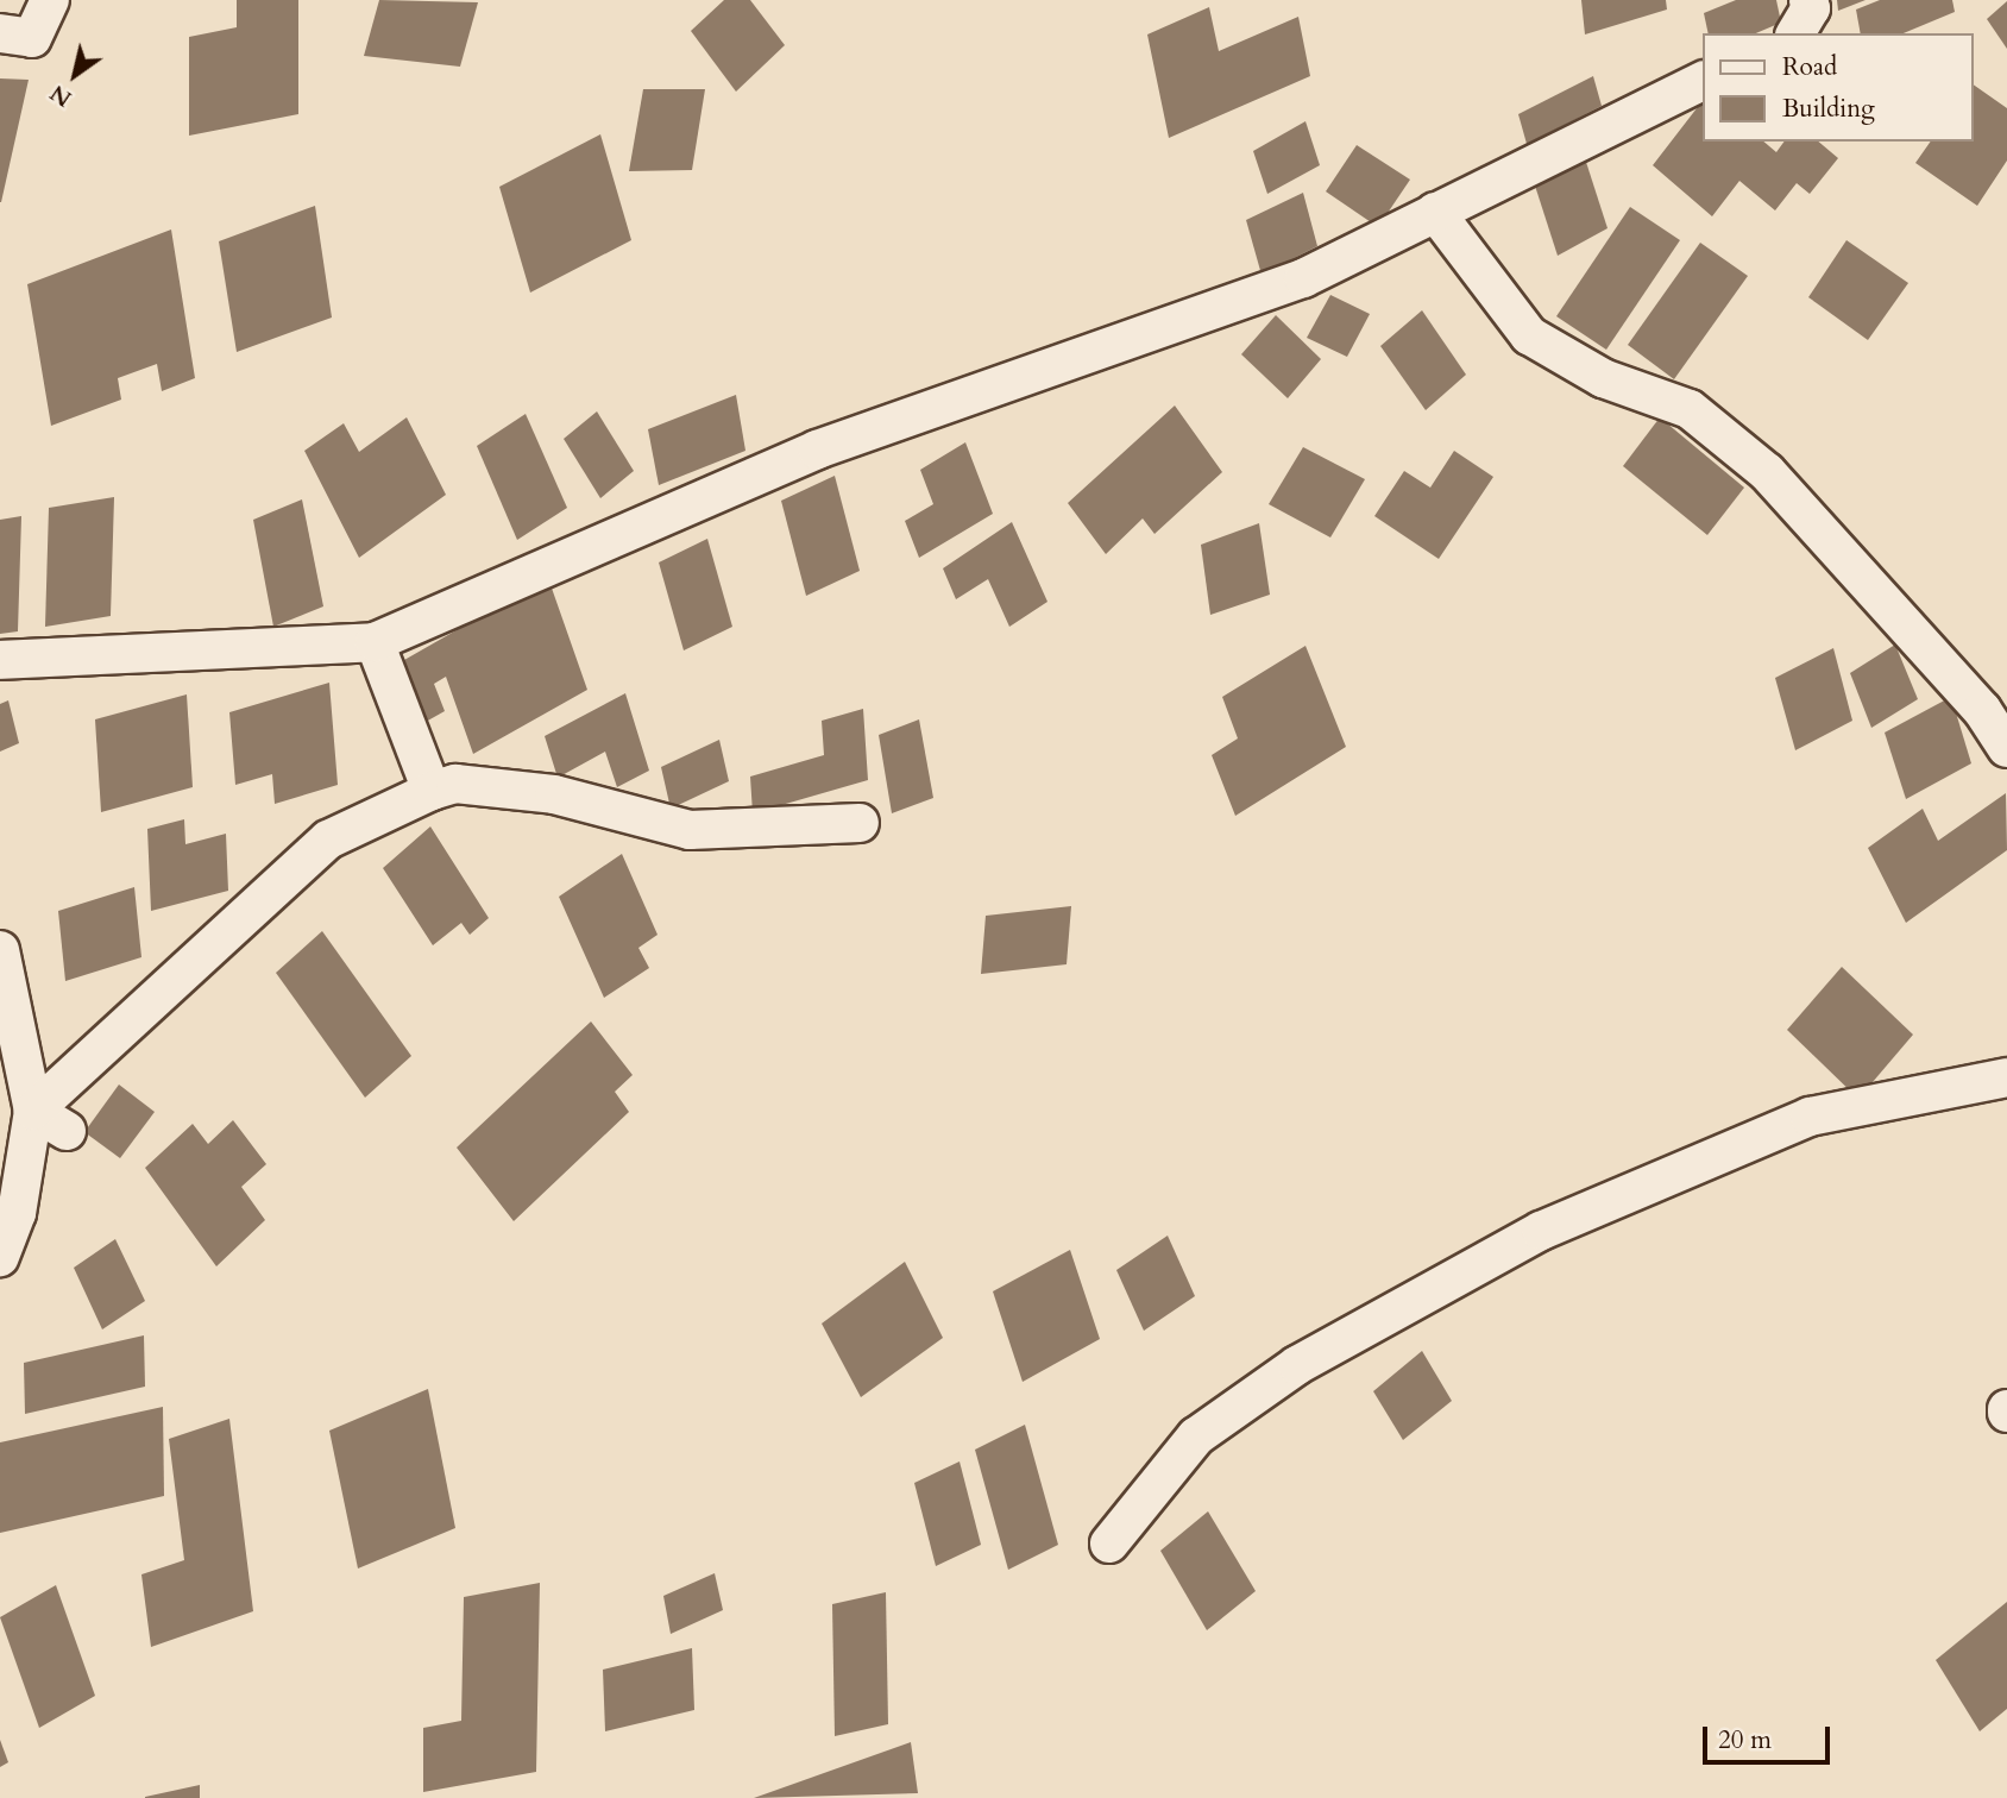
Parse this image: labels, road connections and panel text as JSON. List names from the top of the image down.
{
  "legend": ["Road", "Building"],
  "scale_bar": "20 m",
  "north": "bottom left"
}
